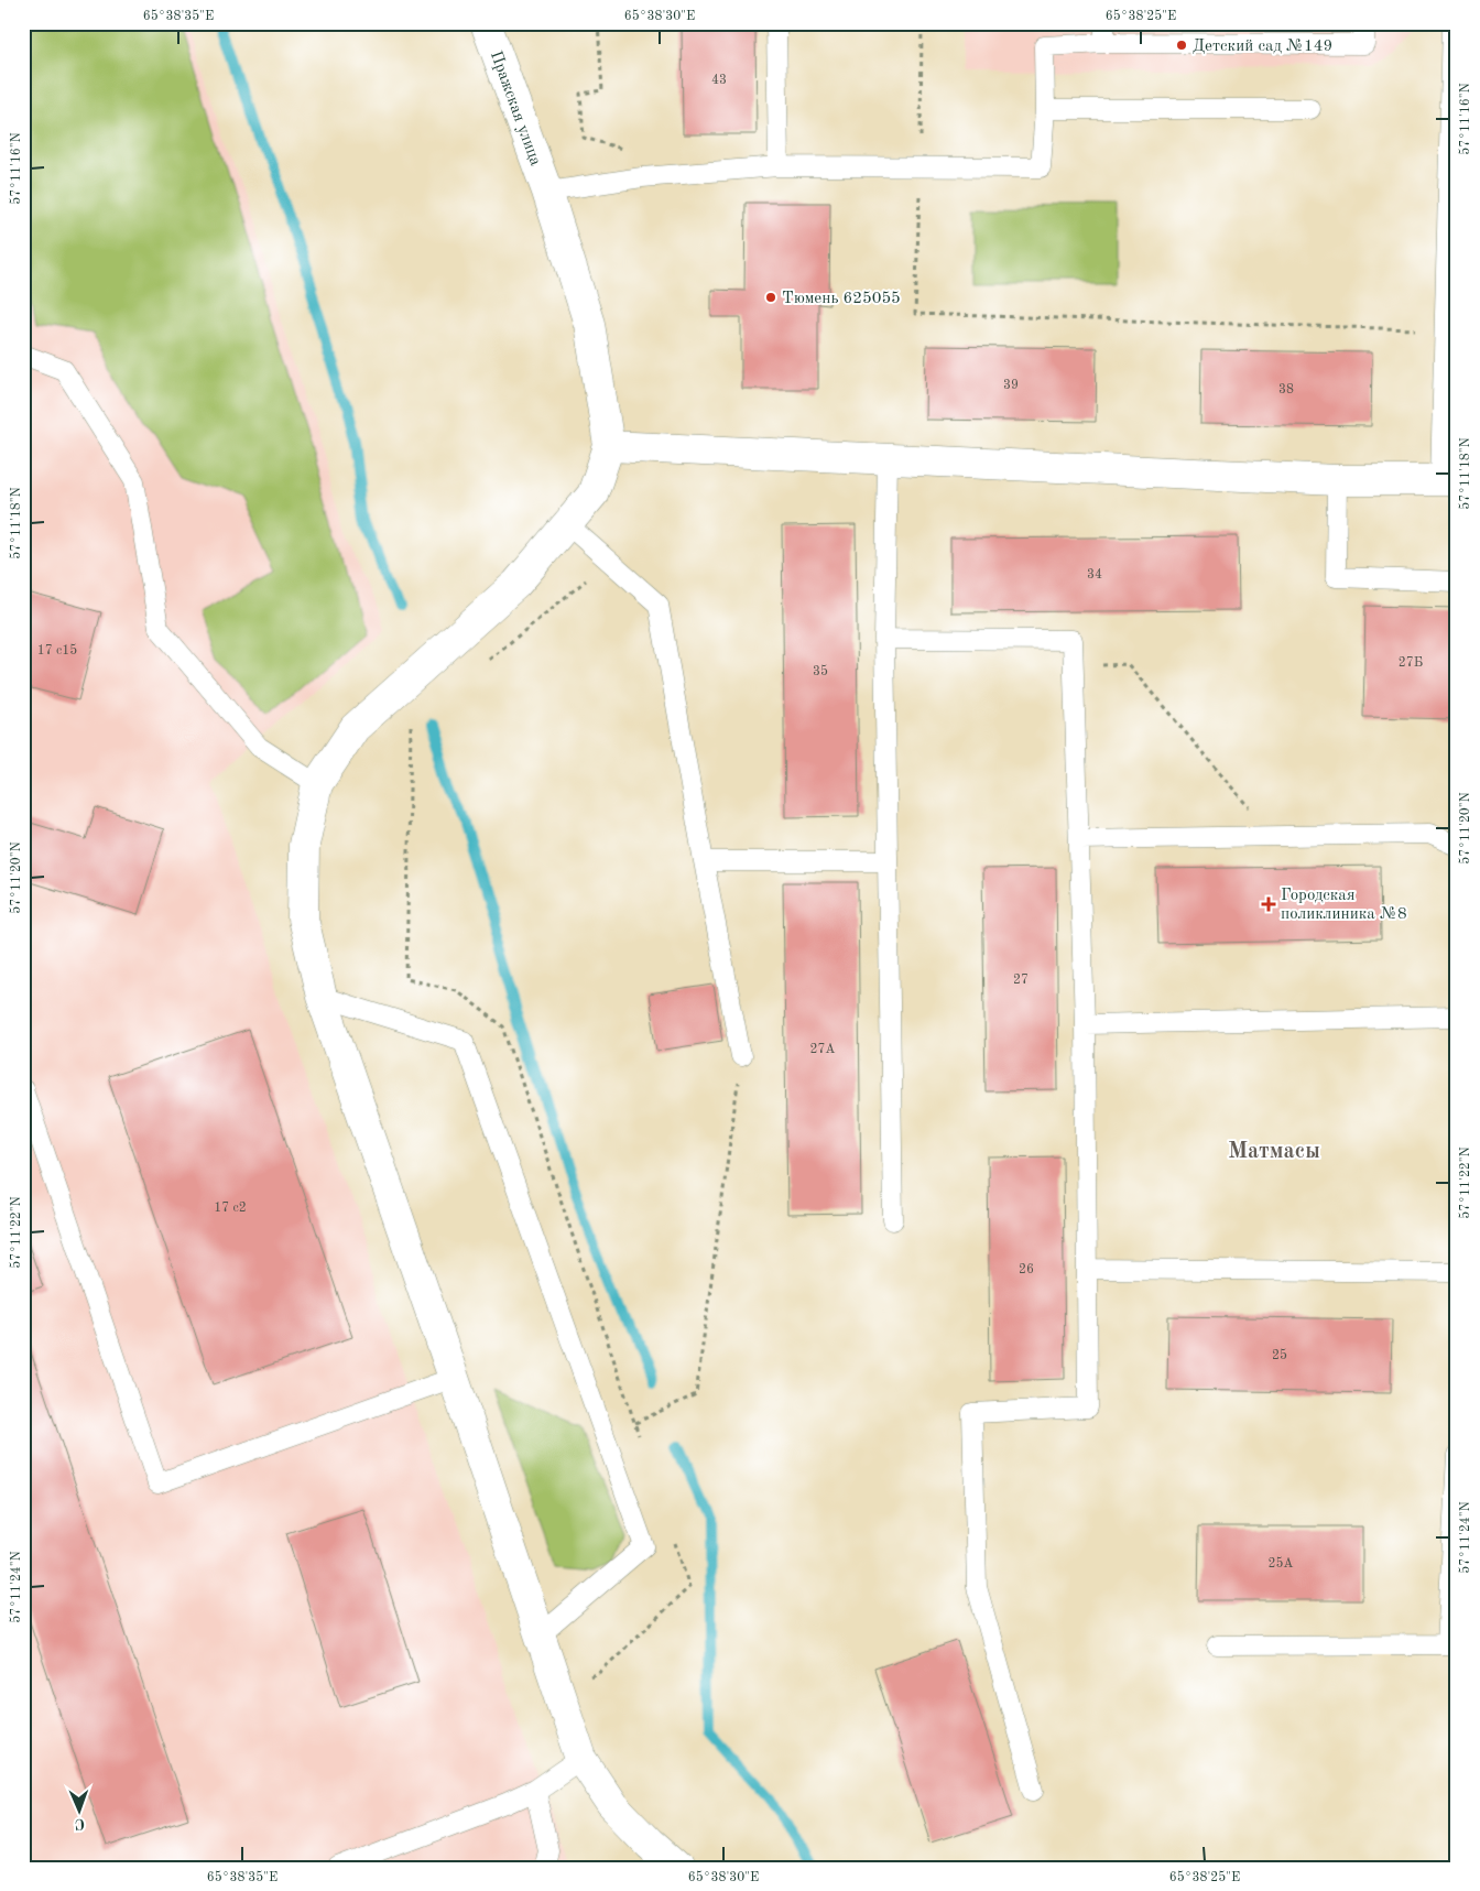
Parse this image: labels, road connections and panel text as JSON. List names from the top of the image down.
{
  "streets": {
    "street": ["Пражская улица"]
  },
  "districts": ["Матмасы"],
  "places": {
    "other": ["Детский сад №149", "Тюмень 625055"],
    "health": ["Городская поликлиника №8"]
  },
  "house_numbers": [
    "43",
    "39",
    "38",
    "34",
    "17 с15",
    "27Б",
    "35",
    "27",
    "27А",
    "17 с2",
    "26",
    "25",
    "25А"
  ],
  "north": "bottom",
  "coordinates": [
    "65°38'35\"E",
    "65°38'30\"E",
    "65°38'25\"E",
    "57°11'16\"N",
    "57°11'18\"N",
    "57°11'20\"N",
    "57°11'22\"N",
    "57°11'24\"N"
  ]
}
